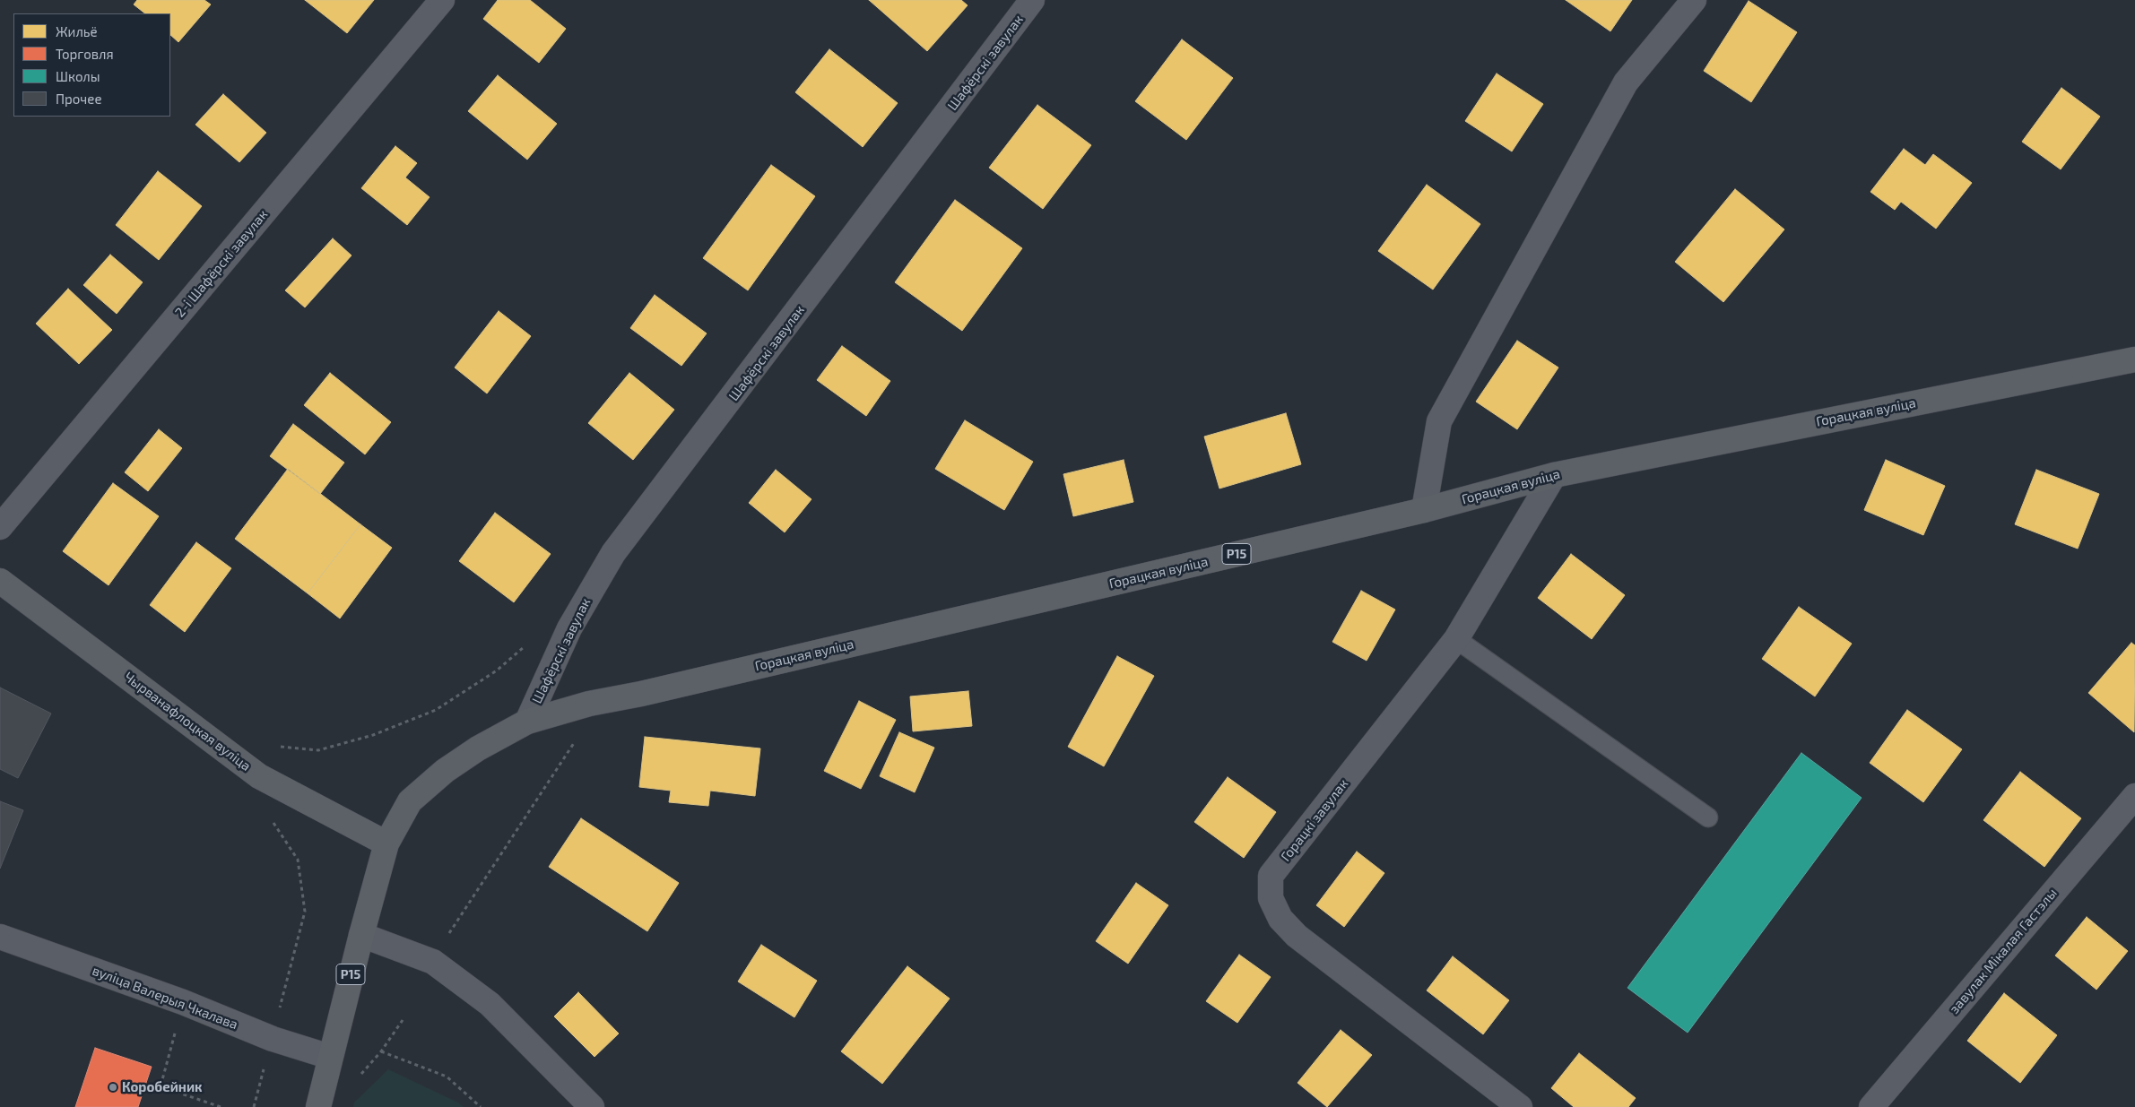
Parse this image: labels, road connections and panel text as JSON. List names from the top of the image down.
{
  "streets": {
    "main road": ["Горацкая вуліца", "Р15", "Чырванафлоцкая вуліца"],
    "street": [
      "Шафёрскі завулак",
      "2-і Шафёрскі завулак",
      "Горацкі завулак",
      "завулак Мікалая Гастэлы",
      "вуліца Валерыя Чкалава"
    ]
  },
  "crossings": [
    ["Шафёрскі завулак", "Горацкая вуліца"],
    ["Горацкая вуліца", "Р15"],
    ["Горацкая вуліца", "Чырванафлоцкая вуліца"],
    ["Горацкая вуліца", "Горацкі завулак"],
    ["Р15", "Чырванафлоцкая вуліца"],
    ["Р15", "вуліца Валерыя Чкалава"]
  ],
  "places": ["Коробейник"],
  "legend": [
    "Жильё",
    "Торговля",
    "Школы",
    "Прочее"
  ]
}
